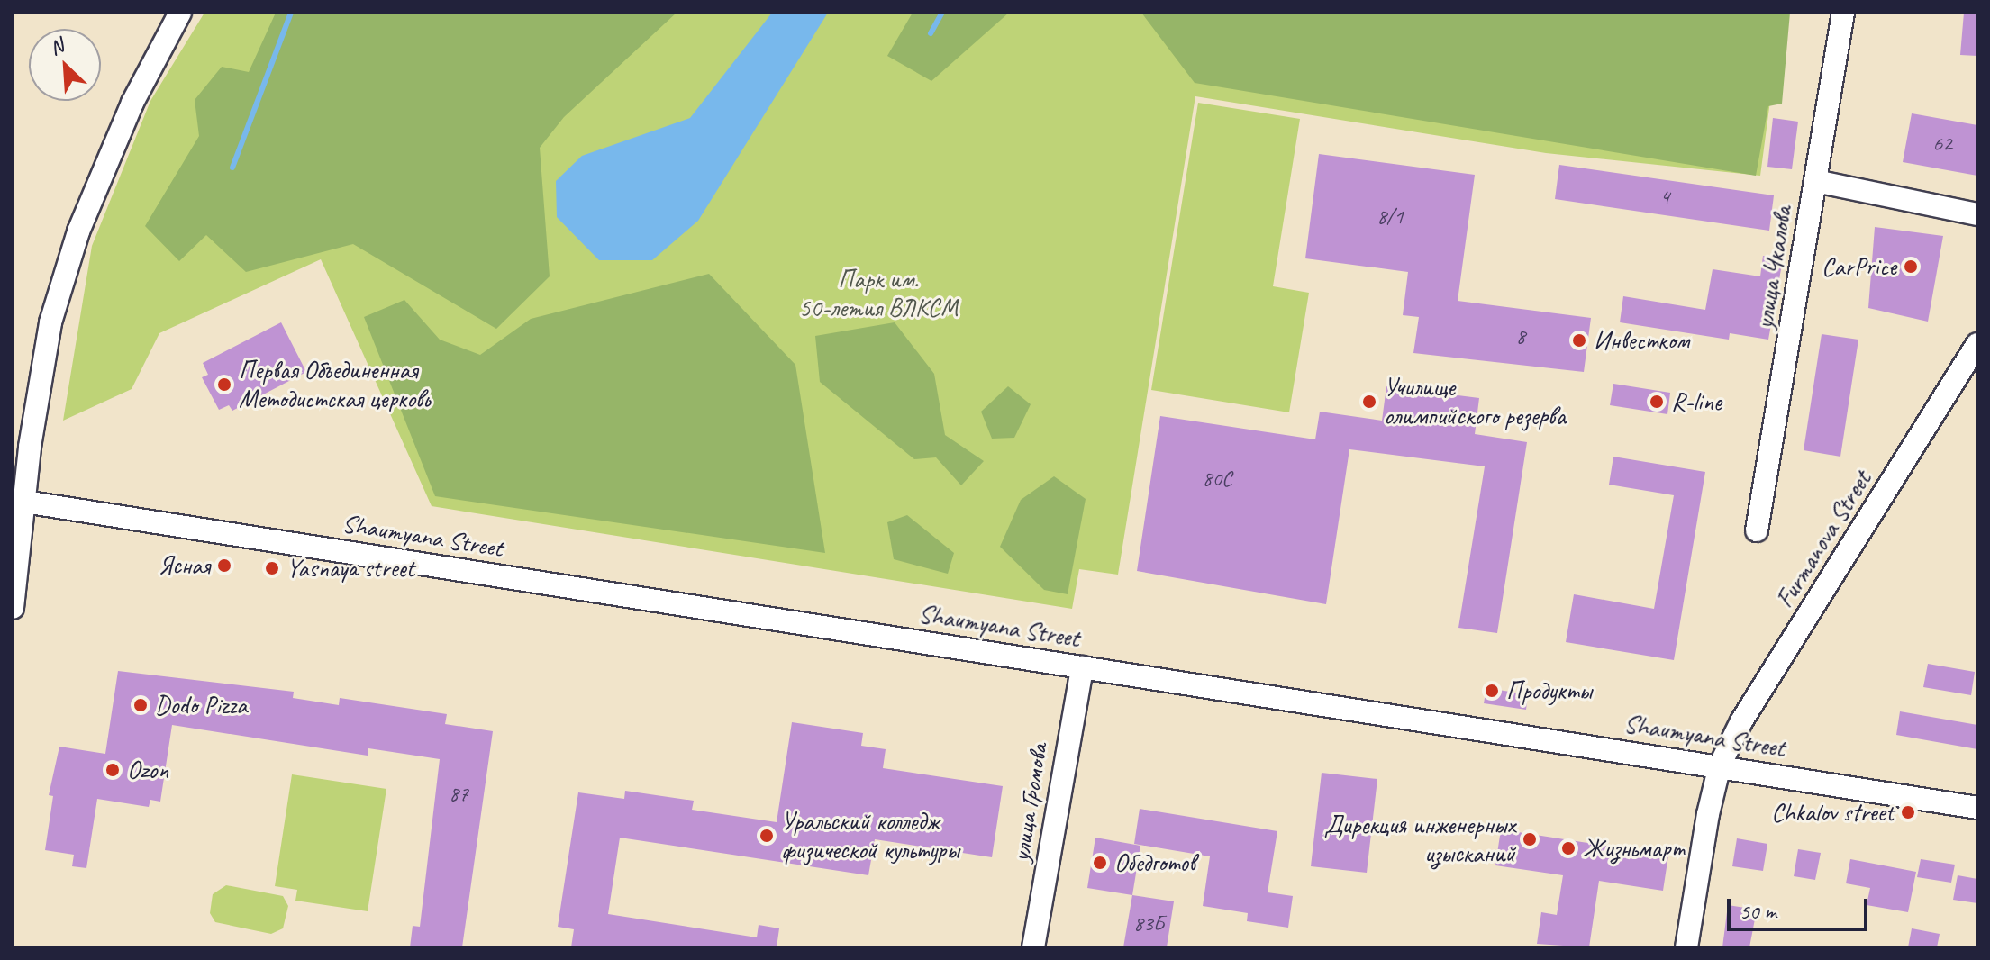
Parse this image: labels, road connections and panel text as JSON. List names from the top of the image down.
{
  "streets": {
    "street": [
      "улица Чкалова",
      "Shaumyana Street",
      "Furmanova Street",
      "улица Громова"
    ]
  },
  "crossings": [
    ["Shaumyana Street", "Furmanova Street"],
    ["Shaumyana Street", "улица Громова"]
  ],
  "parks": ["Парк им. 50-летия ВЛКСМ"],
  "places": [
    "CarPrice",
    "Инвестком",
    "Первая Объединенная Методистская церковь",
    "Училище олимпийского резерва",
    "R-line",
    "Ясная",
    "Yasnaya street",
    "Продукты",
    "Dodo Pizza",
    "Ozon",
    "Chkalov street",
    "Уральский колледж физической культуры",
    "Дирекция инженерных изысканий",
    "Жизньмарт",
    "Обедготов"
  ],
  "house_numbers": [
    "62",
    "4",
    "8/1",
    "8",
    "80С",
    "87",
    "83Б"
  ],
  "scale_bar": "50 m",
  "north": "top left"
}
